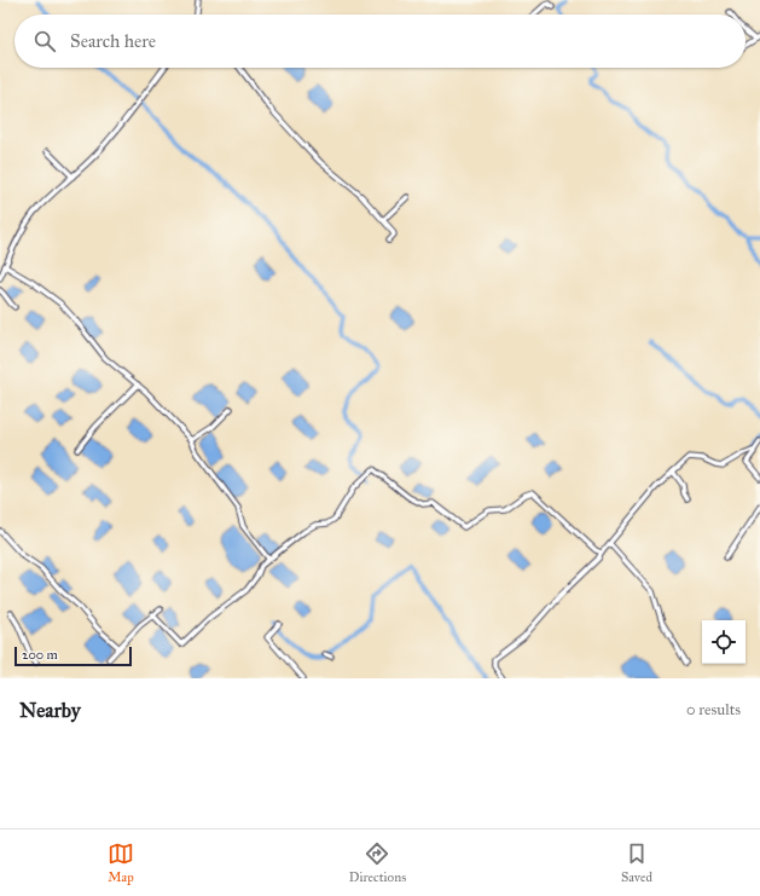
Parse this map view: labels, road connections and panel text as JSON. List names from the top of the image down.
{
  "scale_bar": "200 m",
  "page": {
    "search": "Search here",
    "scale": "200 m",
    "heading": ["Nearby", "0 results"],
    "nav": ["Map", "Directions", "Saved"]
  }
}
